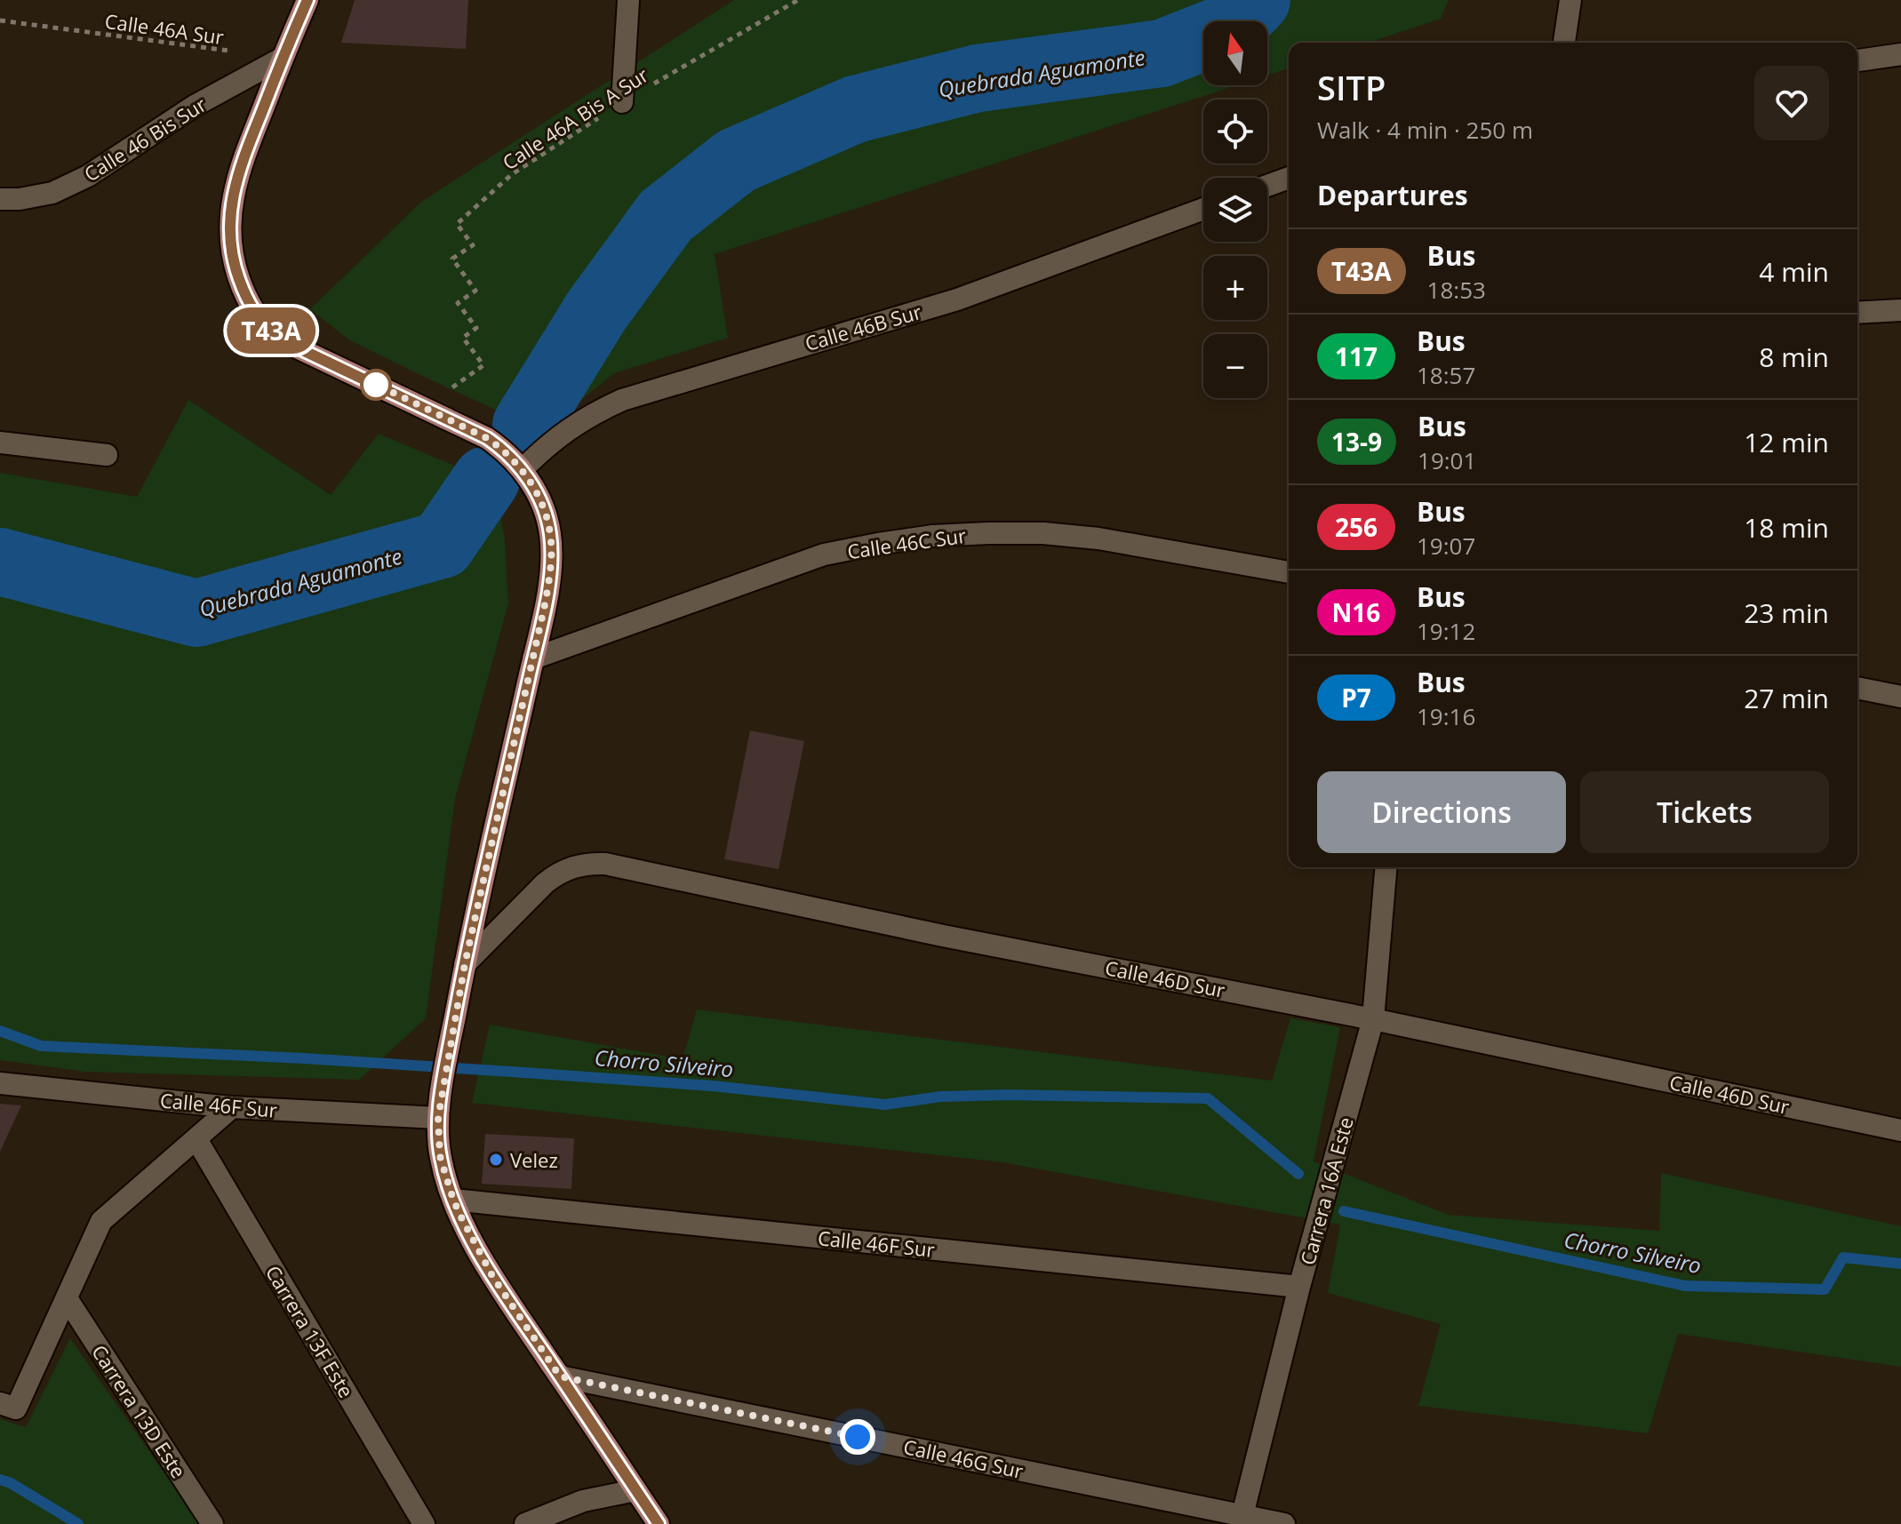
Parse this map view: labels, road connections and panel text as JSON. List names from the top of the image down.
{
  "streets": {
    "street": [
      "Calle 46 Bis Sur",
      "Calle 46B Sur",
      "Calle 46C Sur",
      "Calle 46D Sur",
      "Calle 46F Sur",
      "Carrera 16A Este",
      "Carrera 13F Este",
      "Carrera 13D Este",
      "Calle 46G Sur"
    ],
    "path": ["Calle 46A Sur", "Calle 46A Bis A Sur"]
  },
  "crossings": [
    ["Calle 46D Sur", "Carrera 16A Este"],
    ["Calle 46F Sur", "Carrera 16A Este"],
    ["Carrera 16A Este", "Calle 46G Sur"]
  ],
  "water": ["Quebrada Aguamonte", "Chorro Silveiro"],
  "places": ["Velez"],
  "lines": ["bus line T43A"],
  "north": "top",
  "page": {
    "on_map": "T43A",
    "map_buttons": ["+", "−"],
    "heading": [
      ["SITP", "Walk · 4 min · 250 m"],
      "Departures"
    ],
    "list": [
      {
        "mark": "T43A",
        "name": "Bus",
        "note": "18:53",
        "value": "4 min"
      },
      {
        "mark": "117",
        "name": "Bus",
        "note": "18:57",
        "value": "8 min"
      },
      {
        "mark": "13-9",
        "name": "Bus",
        "note": "19:01",
        "value": "12 min"
      },
      {
        "mark": "256",
        "name": "Bus",
        "note": "19:07",
        "value": "18 min"
      },
      {
        "mark": "N16",
        "name": "Bus",
        "note": "19:12",
        "value": "23 min"
      },
      {
        "mark": "P7",
        "name": "Bus",
        "note": "19:16",
        "value": "27 min"
      }
    ],
    "buttons": ["Directions", "Tickets"]
  }
}
